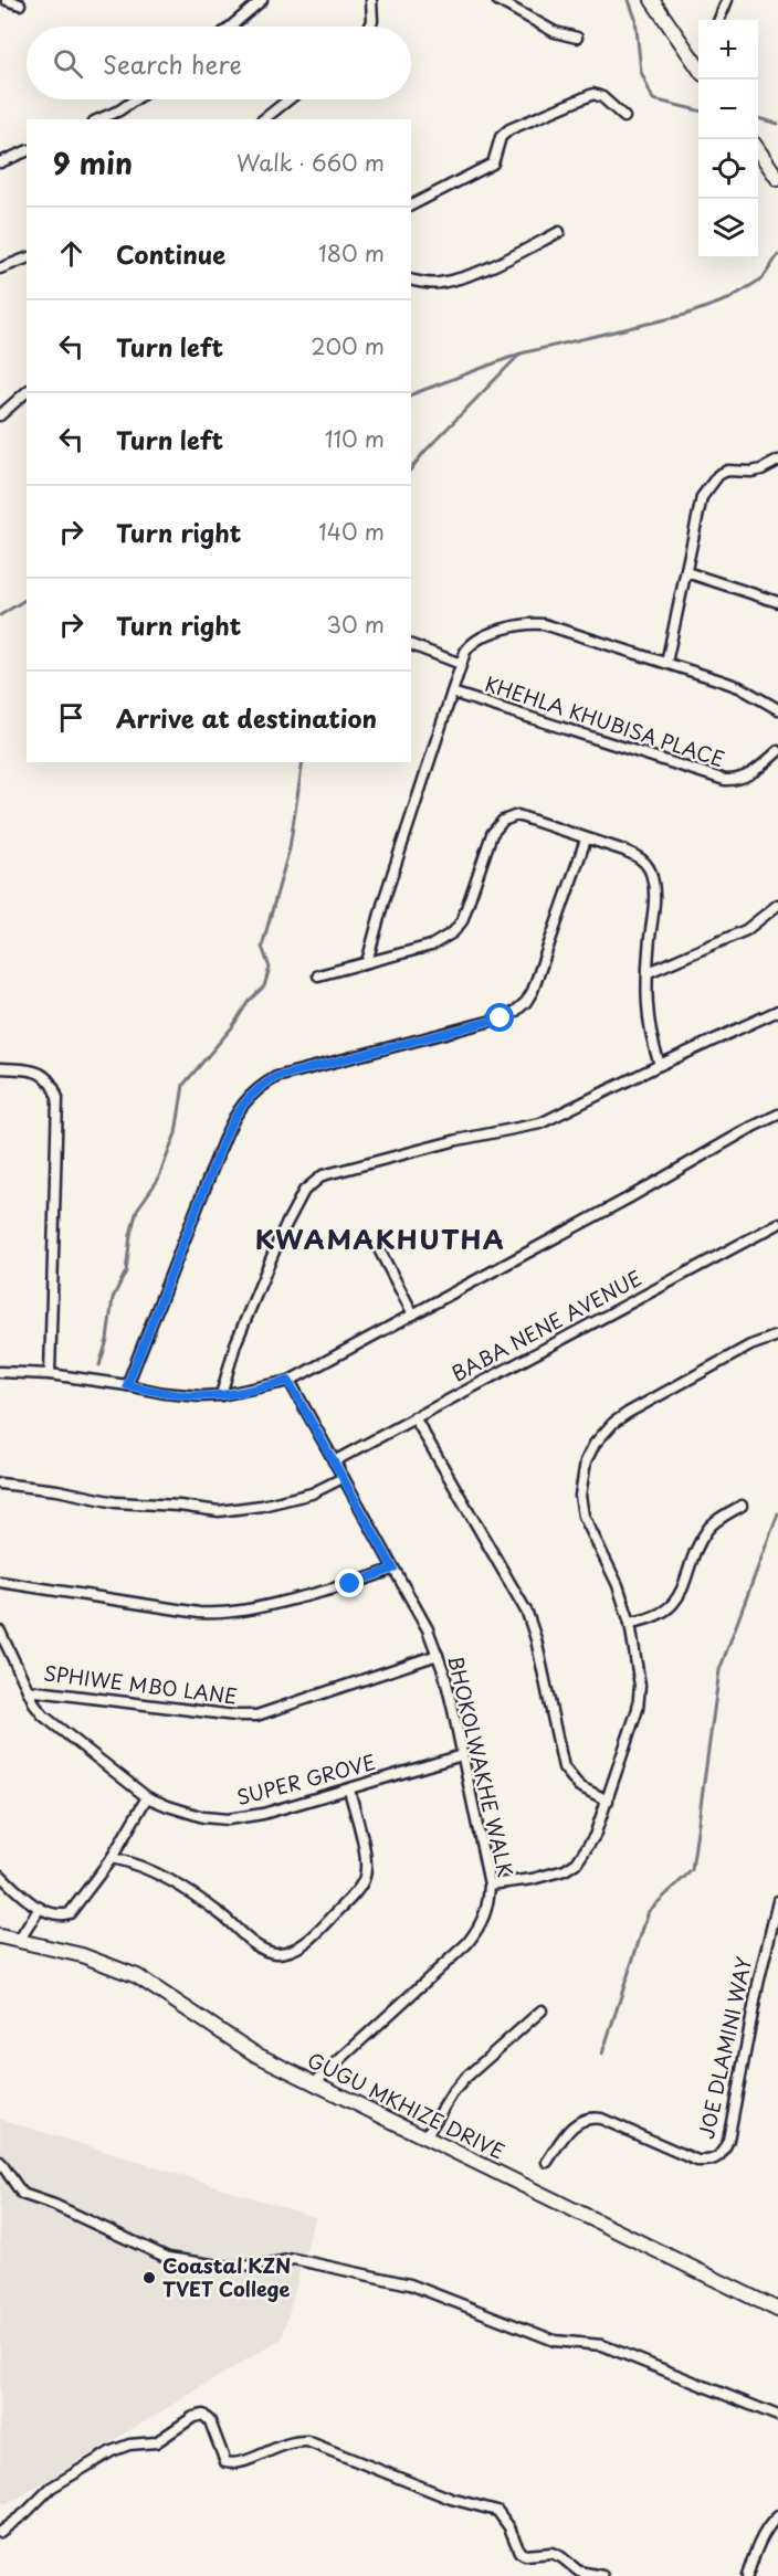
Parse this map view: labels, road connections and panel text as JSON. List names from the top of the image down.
{
  "streets": {
    "street": [
      "KHEHLA KHUBISA PLACE",
      "BABA NENE AVENUE",
      "SPHIWE MBO LANE",
      "BHOKOLWAKHE WALK",
      "SUPER GROVE",
      "JOE DLAMINI WAY",
      "GUGU MKHIZE DRIVE"
    ]
  },
  "crossings": [
    ["BABA NENE AVENUE", "BHOKOLWAKHE WALK"],
    ["SPHIWE MBO LANE", "BHOKOLWAKHE WALK"],
    ["SPHIWE MBO LANE", "SUPER GROVE"],
    ["BHOKOLWAKHE WALK", "SUPER GROVE"],
    ["BHOKOLWAKHE WALK", "GUGU MKHIZE DRIVE"]
  ],
  "districts": ["KWAMAKHUTHA"],
  "places": ["Coastal KZN TVET College"],
  "page": {
    "map_buttons": ["+", "−"],
    "search": "Search here",
    "heading": ["9 min", "Walk · 660 m"],
    "list": [
      ["Continue", "180 m"],
      ["Turn left", "200 m"],
      ["Turn left", "110 m"],
      ["Turn right", "140 m"],
      ["Turn right", "30 m"],
      "Arrive at destination"
    ]
  }
}
